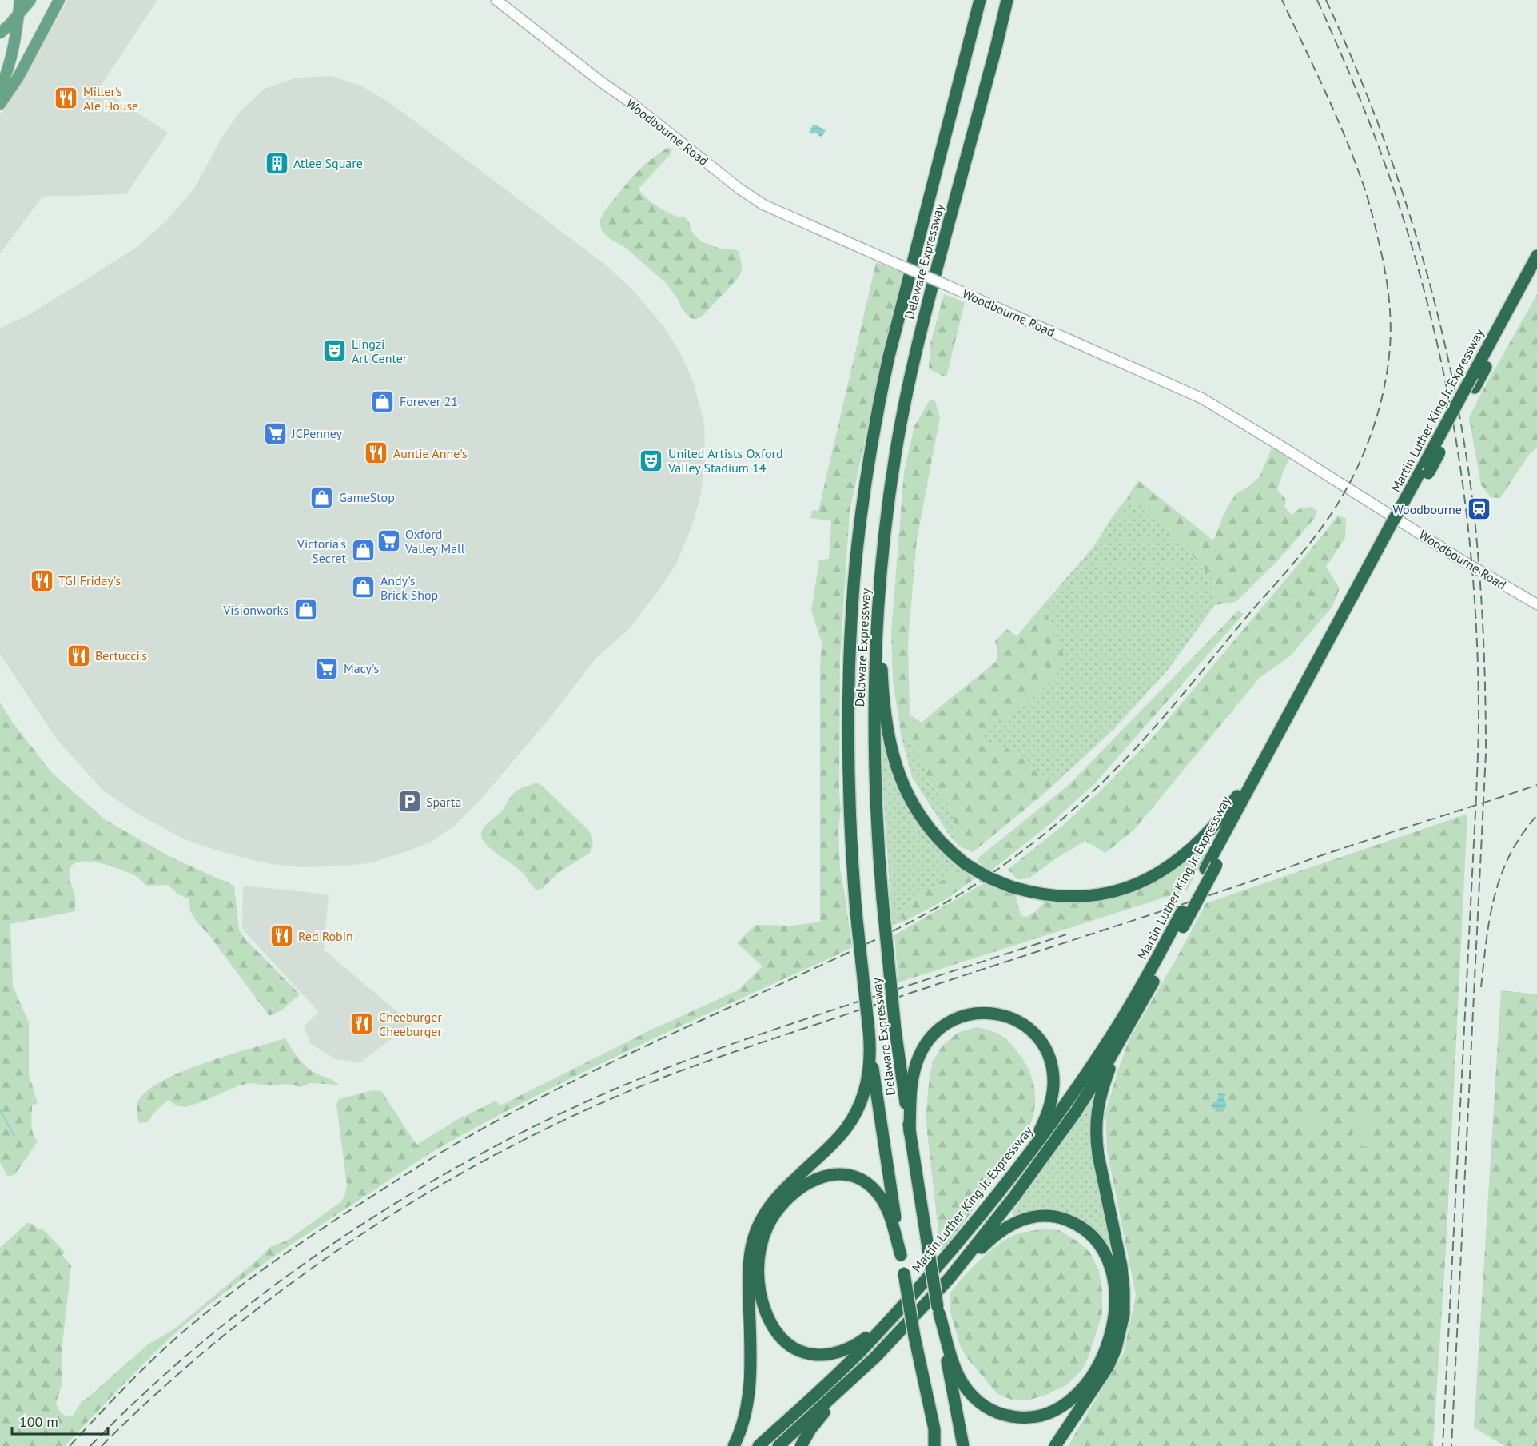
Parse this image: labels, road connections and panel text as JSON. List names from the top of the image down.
{
  "streets": {
    "highway": ["Delaware Expressway", "Martin Luther King Jr. Expressway"],
    "main road": ["Woodbourne Road"]
  },
  "places": {
    "restaurant": [
      "Miller's Ale House",
      "Auntie Anne's",
      "TGI Friday's",
      "Bertucci's",
      "Red Robin",
      "Cheeburger Cheeburger"
    ],
    "building": ["Atlee Square"],
    "theatre": ["Lingzi Art Center", "United Artists Oxford Valley Stadium 14"],
    "shop": [
      "Forever 21",
      "GameStop",
      "Victoria's Secret",
      "Andy's Brick Shop",
      "Visionworks"
    ],
    "supermarket": ["JCPenney", "Oxford Valley Mall", "Macy's"],
    "station": ["Woodbourne"],
    "parking": ["Sparta"]
  },
  "scale_bar": "100 m"
}
